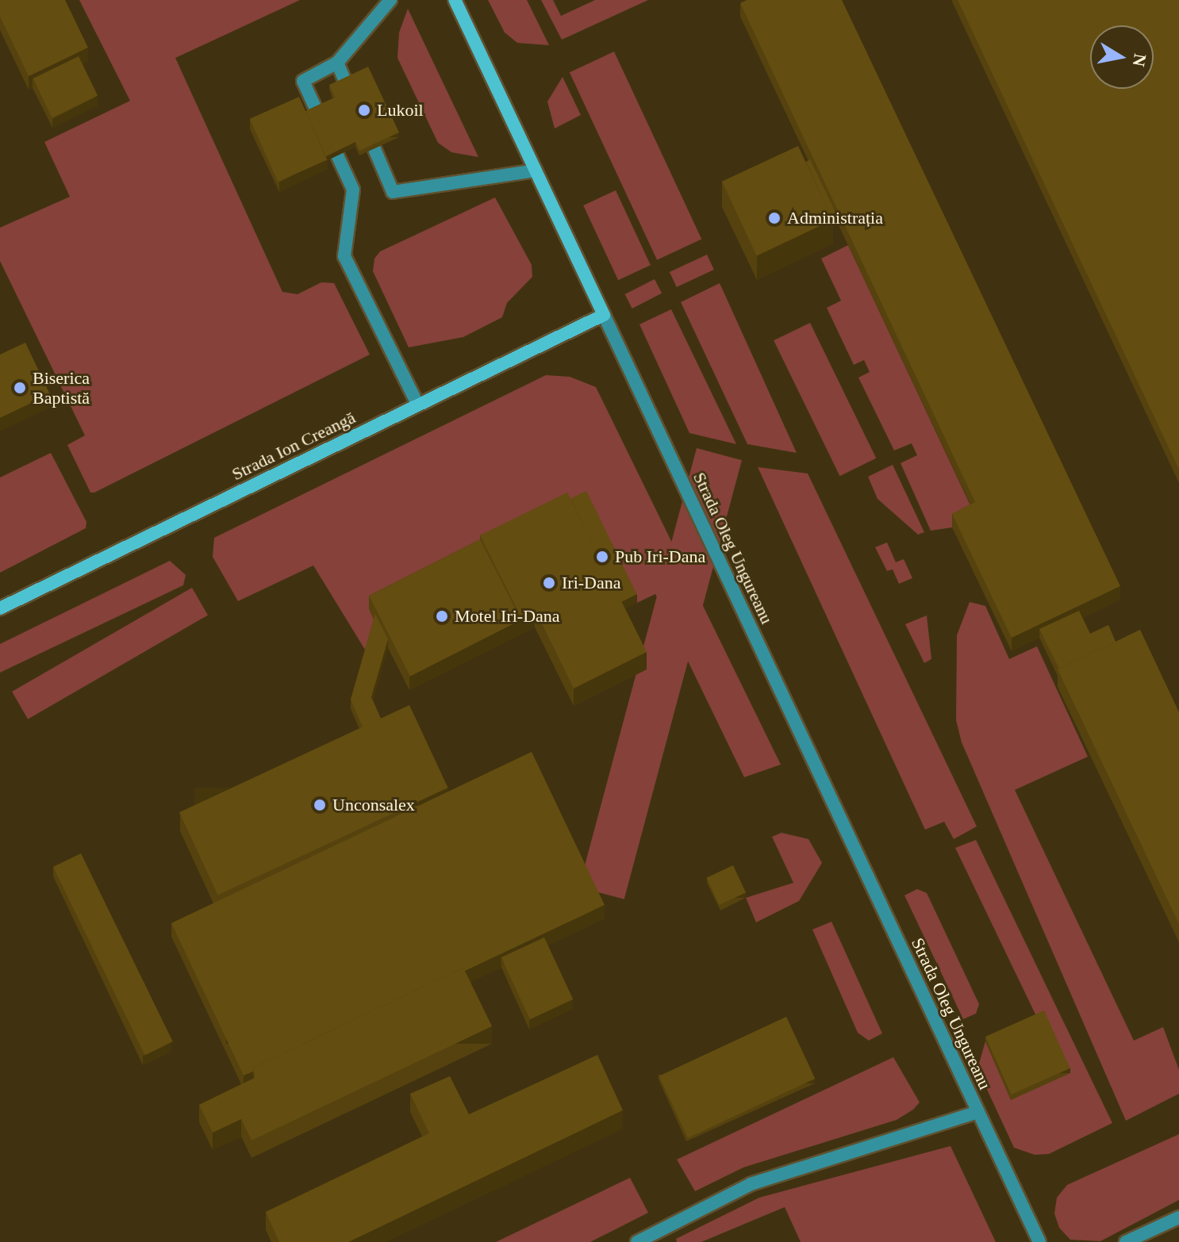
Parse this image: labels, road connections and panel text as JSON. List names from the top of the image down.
{
  "streets": {
    "street": ["Strada Ion Creangă", "Strada Oleg Ungureanu"]
  },
  "crossings": [
    ["Strada Ion Creangă", "Strada Oleg Ungureanu"]
  ],
  "places": [
    "Lukoil",
    "Administrația",
    "Biserica Baptistă",
    "Pub Iri-Dana",
    "Iri-Dana",
    "Motel Iri-Dana",
    "Unconsalex"
  ],
  "north": "right"
}
